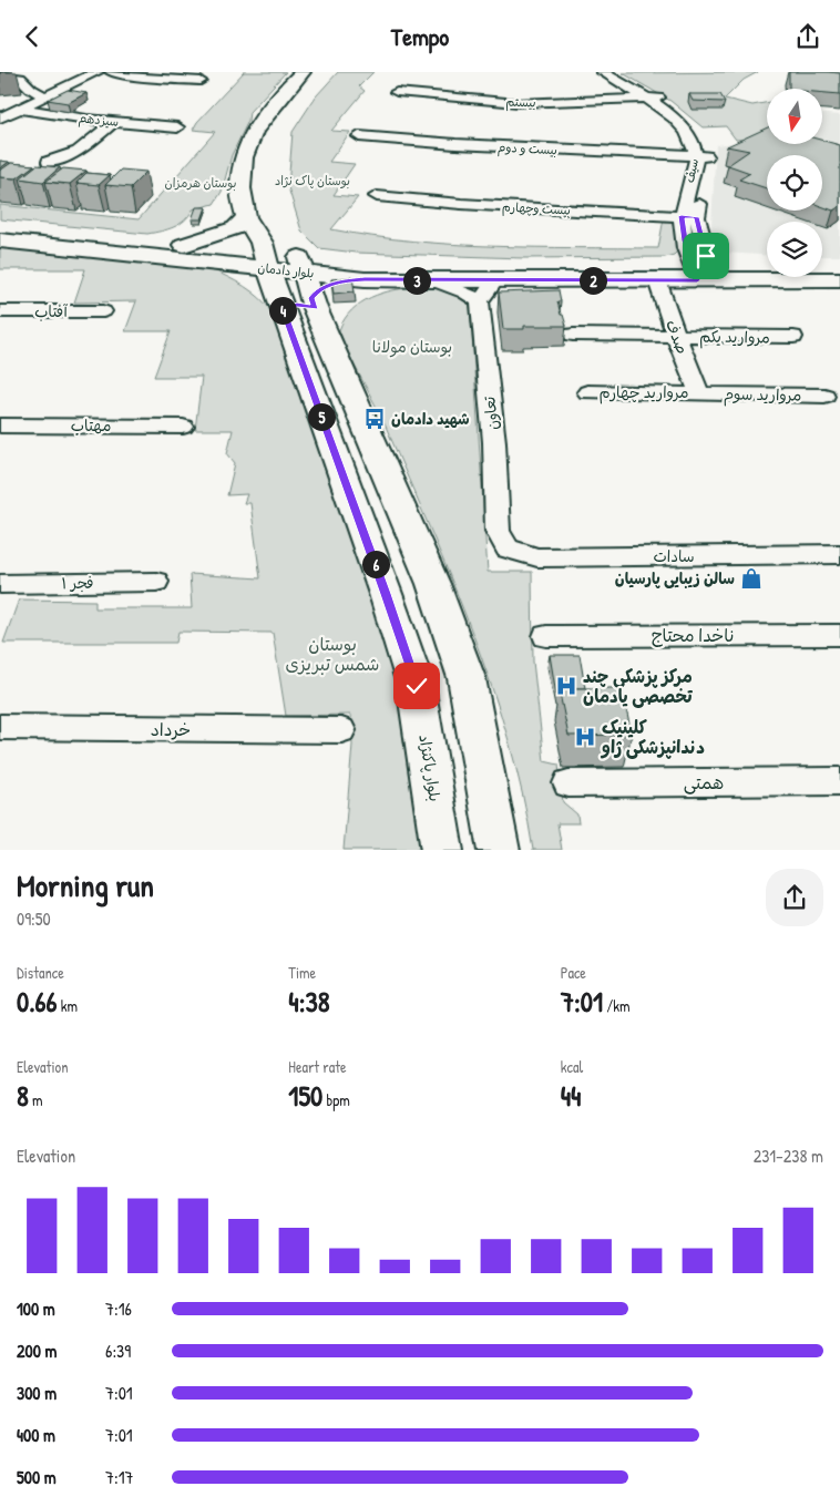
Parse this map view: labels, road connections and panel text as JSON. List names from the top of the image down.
{
  "streets": {
    "main road": ["بلوار دادمان", "بلوار پاکنژاد"],
    "street": [
      "بیستم",
      "سیزدهم",
      "بیست و دوم",
      "سیف",
      "بیست وچهارم",
      "آفتاب",
      "صدف",
      "مروارید یکم",
      "مروارید چهارم",
      "مروارید سوم",
      "تعاون",
      "مهتاب",
      "سادات",
      "فجر ۱",
      "ناخدا محتاج",
      "خرداد",
      "همتی"
    ]
  },
  "crossings": [
    ["بیستم", "سیف"],
    ["بیست و دوم", "سیف"],
    ["سیف", "بیست وچهارم"],
    ["سیف", "بلوار دادمان"],
    ["بلوار دادمان", "صدف"],
    ["بلوار دادمان", "بلوار پاکنژاد"],
    ["صدف", "مروارید یکم"],
    ["صدف", "مروارید چهارم"],
    ["صدف", "مروارید سوم"],
    ["مروارید چهارم", "مروارید سوم"],
    ["تعاون", "سادات"]
  ],
  "parks": [
    "بوستان پاک نژاد",
    "بوستان هرمزان",
    "بوستان مولانا",
    "بوستان شمس تبریزی"
  ],
  "places": {
    "bus stop": ["شهید دادمان"],
    "shop": ["سالن زیبایی پارسیان"],
    "hospital": ["مرکز پزشکی چند تخصصی یادمان", "کلینیک دندانپزشکی ژاو"]
  },
  "north": "bottom",
  "page": {
    "header": "Tempo",
    "pins": [
      "2",
      "3",
      "4",
      "5",
      "6"
    ],
    "heading": ["Morning run", "09:50"],
    "stats": [
      ["Distance", "0.66 km"],
      ["Time", "4:38"],
      ["Pace", "7:01 /km"],
      ["Elevation", "8 m"],
      ["Heart rate", "150 bpm"],
      ["kcal", "44"]
    ],
    "chart": ["Elevation", "231–238 m"],
    "list": [
      {
        "name": "100 m",
        "note": "7:16"
      },
      {
        "name": "200 m",
        "note": "6:39"
      },
      {
        "name": "300 m",
        "note": "7:01"
      },
      {
        "name": "400 m",
        "note": "7:01"
      },
      {
        "name": "500 m",
        "note": "7:17"
      }
    ]
  }
}
